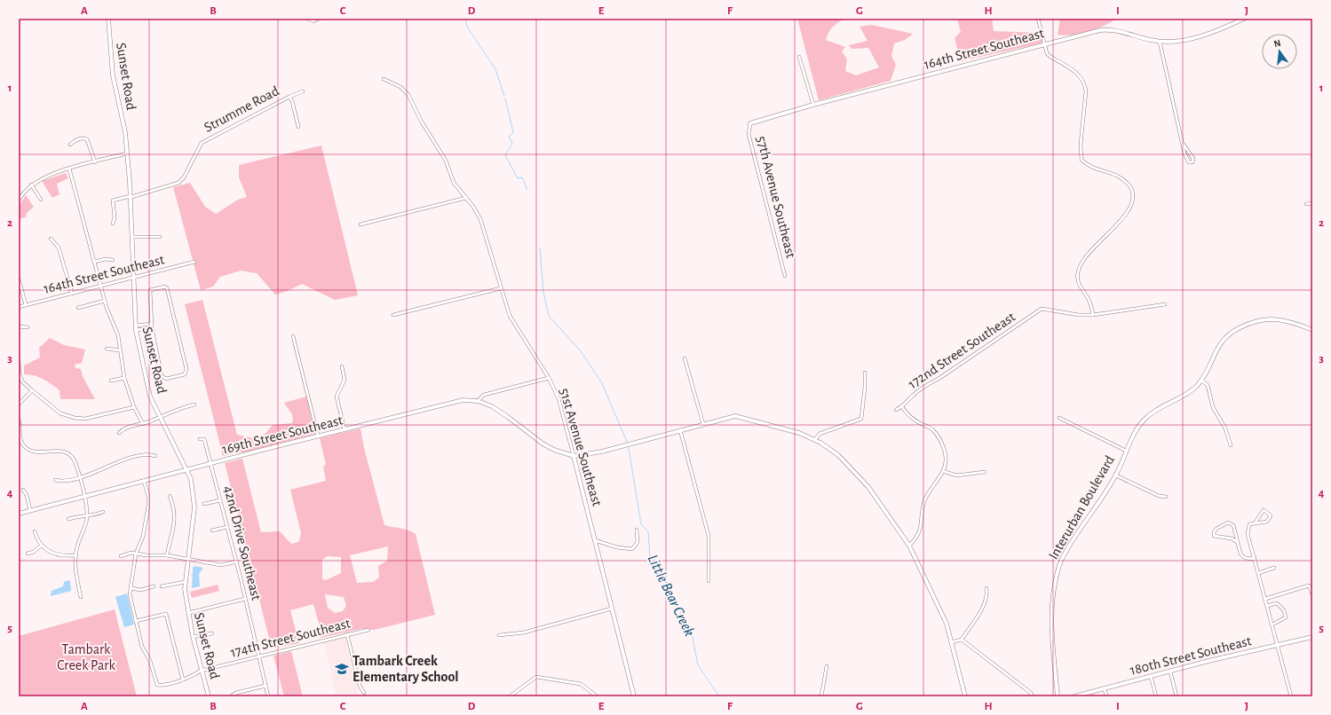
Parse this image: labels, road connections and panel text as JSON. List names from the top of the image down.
{
  "streets": {
    "street": [
      "164th Street Southeast",
      "Sunset Road",
      "Strumme Road",
      "57th Avenue Southeast",
      "172nd Street Southeast",
      "169th Street Southeast",
      "51st Avenue Southeast",
      "Interurban Boulevard",
      "42nd Drive Southeast",
      "174th Street Southeast",
      "180th Street Southeast"
    ]
  },
  "crossings": [
    ["164th Street Southeast", "Sunset Road"],
    ["164th Street Southeast", "57th Avenue Southeast"],
    ["Sunset Road", "Strumme Road"],
    ["Sunset Road", "169th Street Southeast"],
    ["Sunset Road", "174th Street Southeast"],
    ["169th Street Southeast", "51st Avenue Southeast"],
    ["169th Street Southeast", "42nd Drive Southeast"],
    ["42nd Drive Southeast", "174th Street Southeast"]
  ],
  "water": ["Little Bear Creek"],
  "parks": ["Tambark Creek Park"],
  "places": {
    "school or university": ["Tambark Creek Elementary School"]
  },
  "north": "top",
  "grid": {
    "columns": [
      "A",
      "B",
      "C",
      "D",
      "E",
      "F",
      "G",
      "H",
      "I",
      "J"
    ],
    "rows": [
      "1",
      "2",
      "3",
      "4",
      "5"
    ]
  }
}
